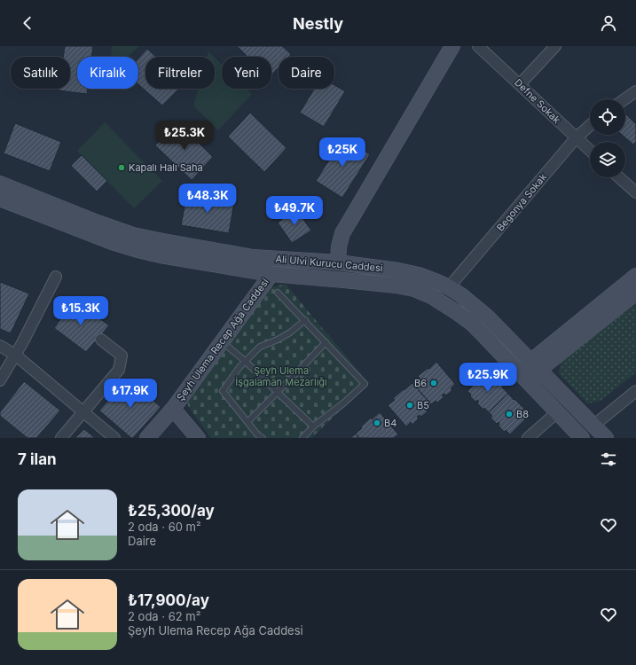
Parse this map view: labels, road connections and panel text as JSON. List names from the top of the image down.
{
  "streets": {
    "main road": ["Ali Ulvi Kurucu Caddesi", "Şeyh Ulema Recep Ağa Caddesi"],
    "street": ["Defne Sokak", "Begonya Sokak"]
  },
  "crossings": [
    ["Defne Sokak", "Begonya Sokak"],
    ["Begonya Sokak", "Ali Ulvi Kurucu Caddesi"],
    ["Ali Ulvi Kurucu Caddesi", "Şeyh Ulema Recep Ağa Caddesi"]
  ],
  "parks": ["Şeyh Ulema İşgalaman Mezarlığı"],
  "places": [
    "Kapalı Halı Saha",
    "B6",
    "B5",
    "B8",
    "B4"
  ],
  "page": {
    "header": "Nestly",
    "chip": [
      "Satılık",
      "Kiralık",
      "Filtreler",
      "Yeni",
      "Daire"
    ],
    "price": [
      "₺25.3K",
      "₺25K",
      "₺48.3K",
      "₺49.7K",
      "₺15.3K",
      "₺25.9K",
      "₺17.9K"
    ],
    "heading": "7 ilan",
    "list": [
      {
        "name": "₺25,300/ay",
        "note": "2 oda · 60 m² · Daire"
      },
      {
        "name": "₺17,900/ay",
        "note": "2 oda · 62 m² · Şeyh Ulema Recep Ağa Caddesi"
      }
    ]
  }
}
